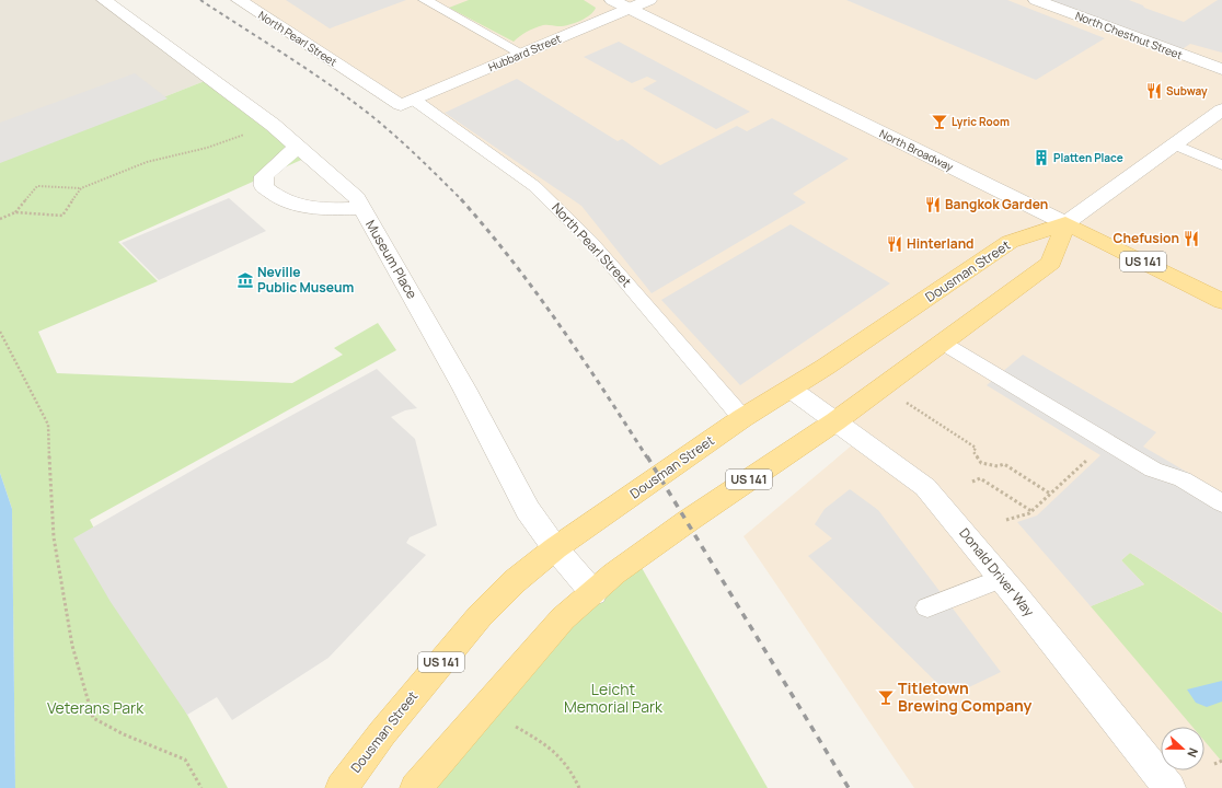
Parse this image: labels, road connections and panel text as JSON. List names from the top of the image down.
{
  "streets": {
    "main road": ["North Broadway", "US 141", "Dousman Street"],
    "street": [
      "North Chestnut Street",
      "North Pearl Street",
      "Hubbard Street",
      "Museum Place",
      "Donald Driver Way"
    ]
  },
  "crossings": [
    ["North Pearl Street", "Hubbard Street"],
    ["North Pearl Street", "Dousman Street"],
    ["Hubbard Street", "North Broadway"],
    ["North Broadway", "US 141"],
    ["North Broadway", "Dousman Street"],
    ["Museum Place", "US 141"],
    ["Museum Place", "Dousman Street"],
    ["US 141", "Dousman Street"],
    ["US 141", "Donald Driver Way"],
    ["Dousman Street", "Donald Driver Way"]
  ],
  "parks": ["Leicht Memorial Park", "Veterans Park"],
  "places": {
    "restaurant": [
      "Subway",
      "Bangkok Garden",
      "Chefusion",
      "Hinterland"
    ],
    "bar": ["Lyric Room", "Titletown Brewing Company"],
    "building": ["Platten Place"],
    "museum": ["Neville Public Museum"]
  },
  "north": "right"
}
